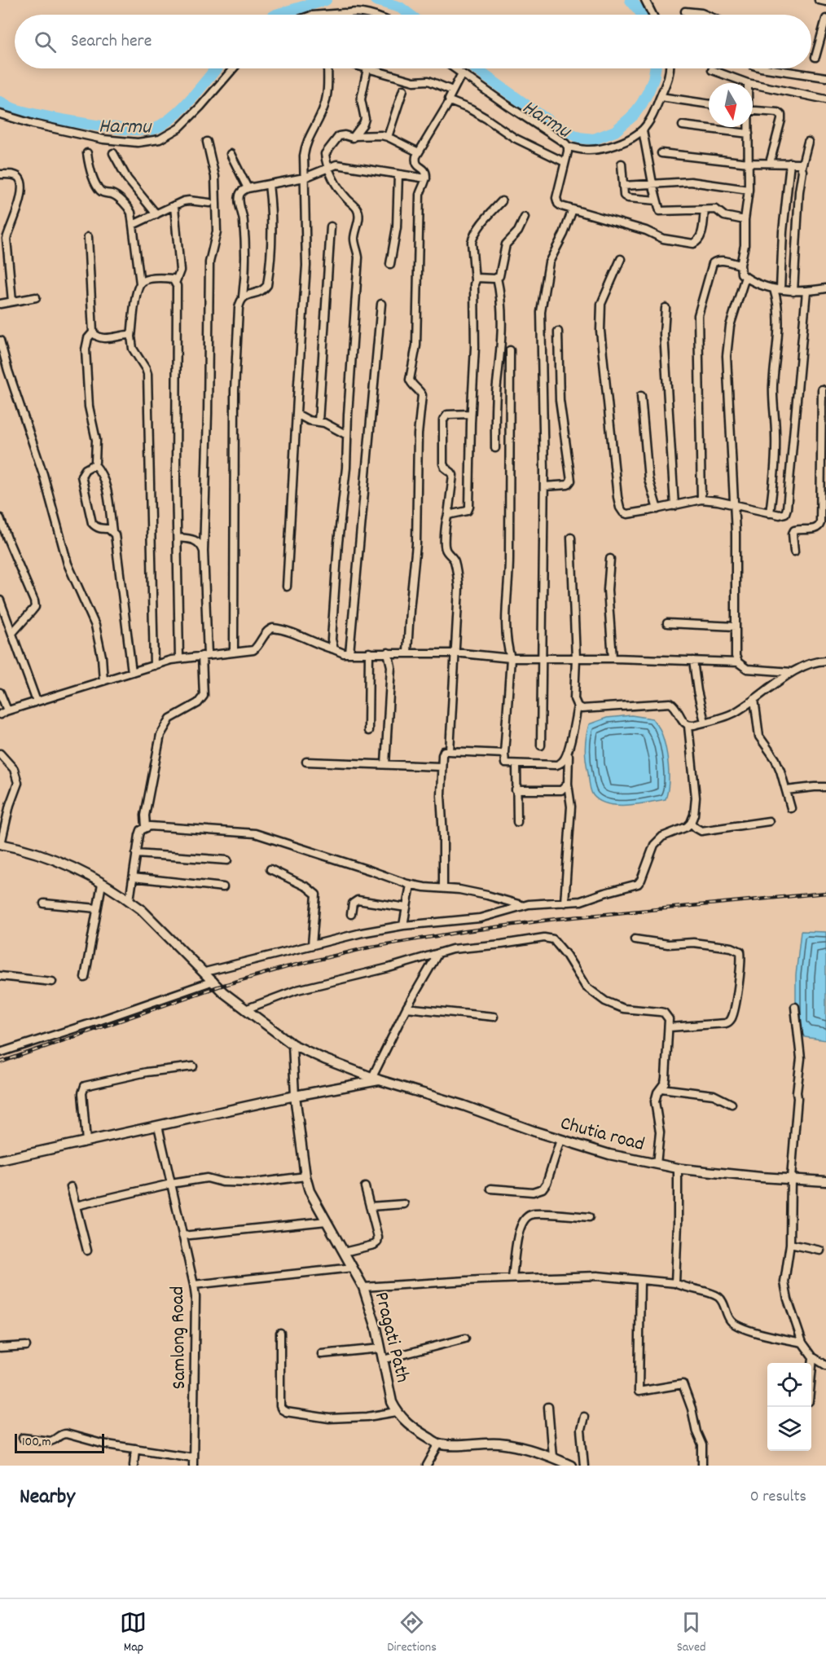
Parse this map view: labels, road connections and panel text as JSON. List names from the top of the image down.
{
  "streets": {
    "street": ["Chutia road", "Pragati Path", "Samlong Road"]
  },
  "water": ["Harmu"],
  "scale_bar": "100 m",
  "north": "bottom",
  "page": {
    "search": "Search here",
    "scale": "100 m",
    "heading": ["Nearby", "0 results"],
    "nav": ["Map", "Directions", "Saved"]
  }
}
